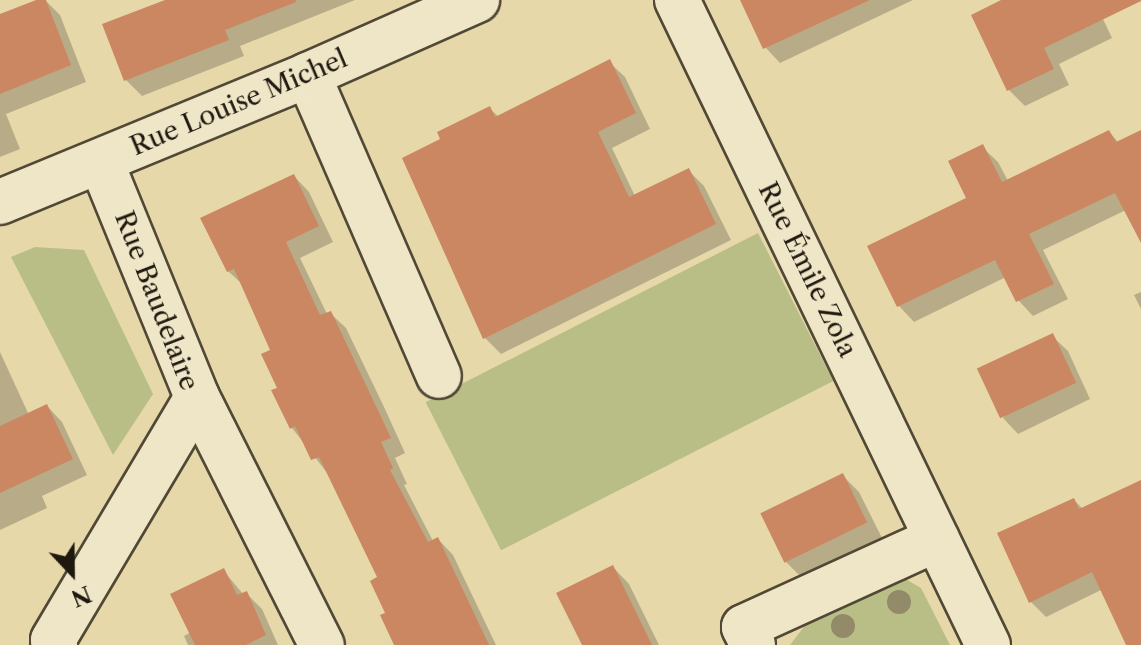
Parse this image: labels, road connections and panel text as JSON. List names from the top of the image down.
{
  "streets": {
    "street": ["Rue Louise Michel", "Rue Émile Zola", "Rue Baudelaire"]
  },
  "crossings": [
    ["Rue Louise Michel", "Rue Baudelaire"]
  ],
  "north": "bottom"
}
